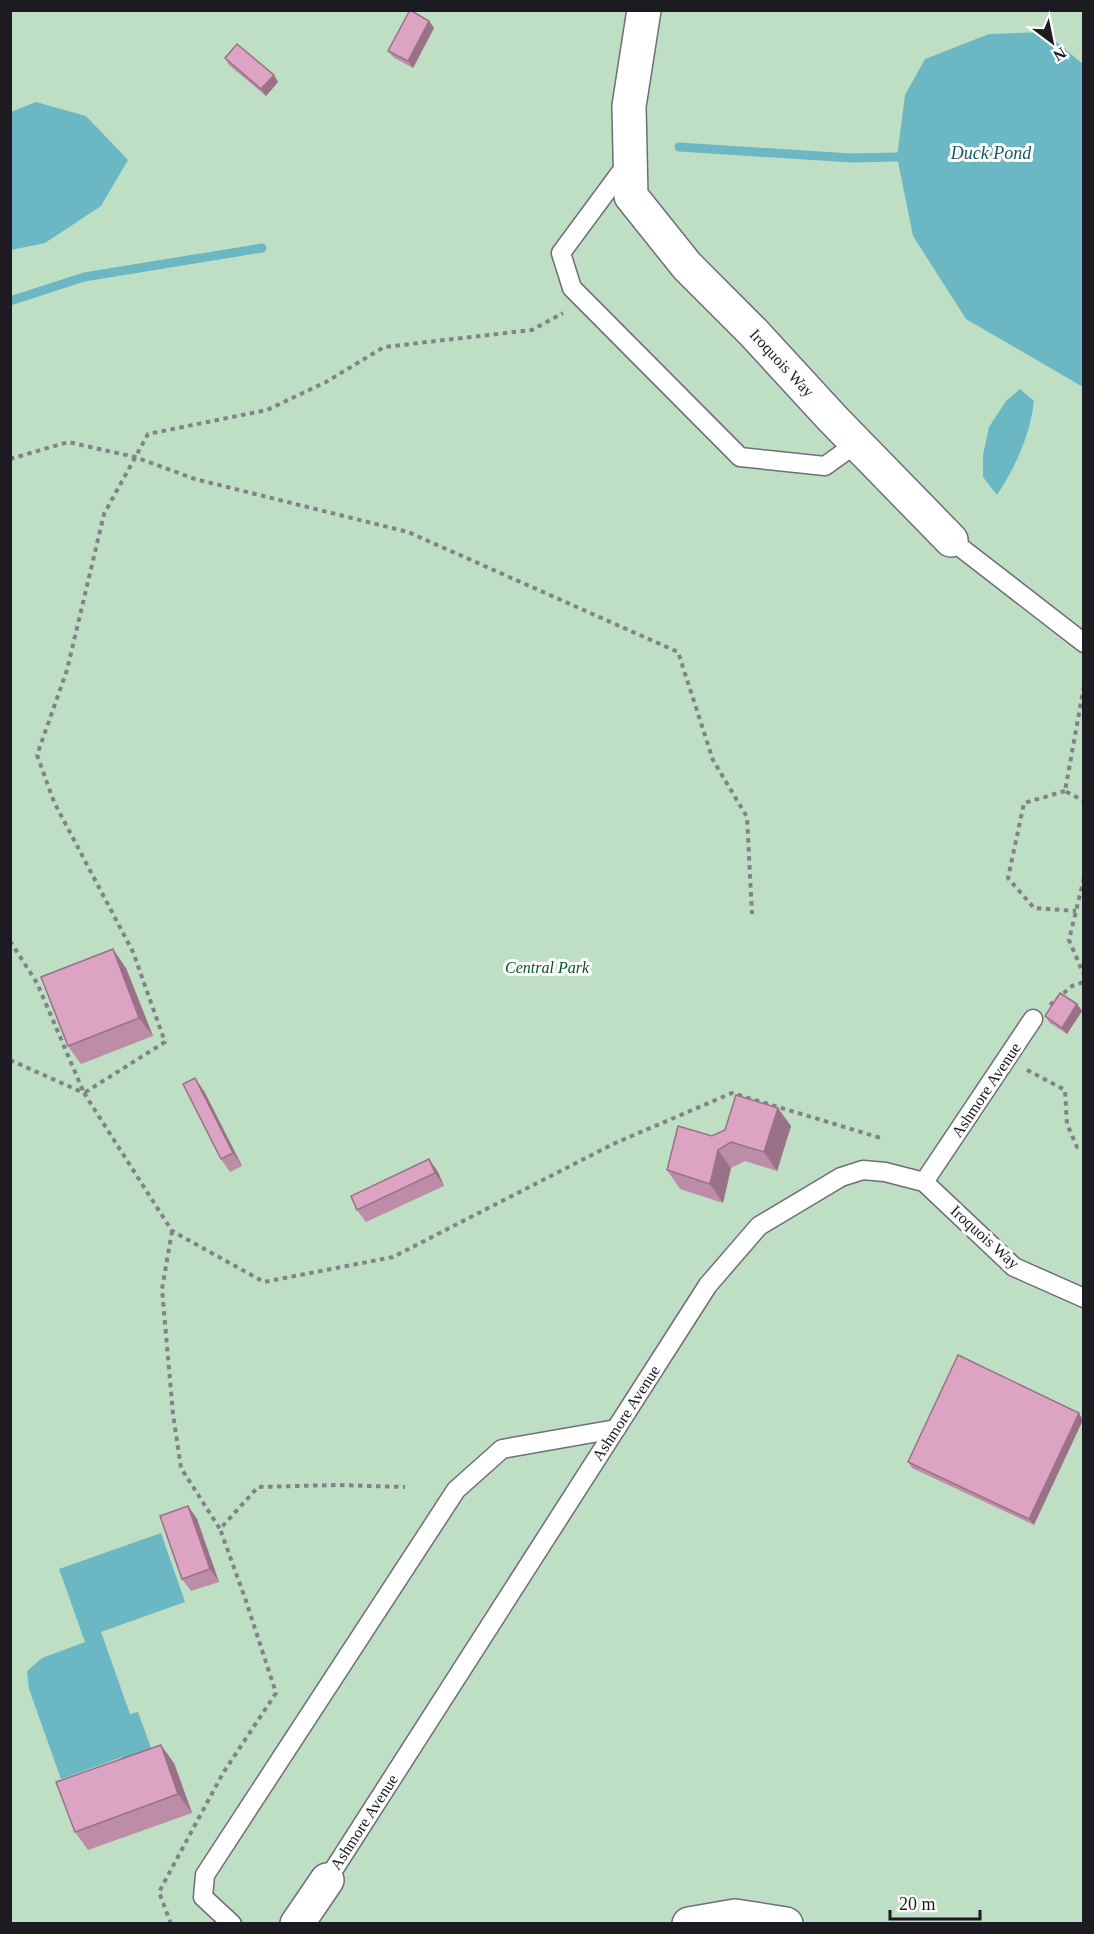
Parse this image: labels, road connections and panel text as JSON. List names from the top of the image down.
{
  "streets": {
    "street": ["Iroquois Way", "Ashmore Avenue"]
  },
  "crossings": [
    ["Iroquois Way", "Ashmore Avenue"]
  ],
  "water": ["Duck Pond"],
  "parks": ["Central Park"],
  "scale_bar": "20 m",
  "north": "bottom right"
}
